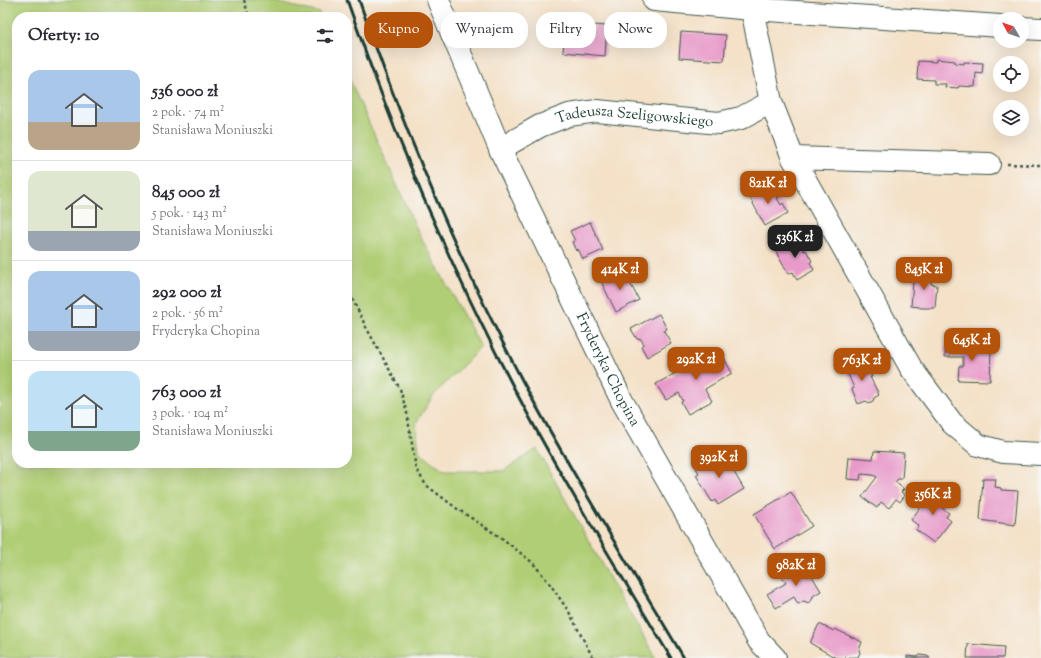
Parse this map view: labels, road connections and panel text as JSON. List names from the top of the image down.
{
  "streets": {
    "street": ["Tadeusza Szeligowskiego", "Fryderyka Chopina"]
  },
  "crossings": [
    ["Tadeusza Szeligowskiego", "Fryderyka Chopina"]
  ],
  "north": "top left",
  "page": {
    "chip": [
      "Kupno",
      "Wynajem",
      "Filtry",
      "Nowe"
    ],
    "heading": "Oferty: 10",
    "list": [
      {
        "name": "536 000 zł",
        "note": "2 pok. · 74 m² · Stanisława Moniuszki"
      },
      {
        "name": "845 000 zł",
        "note": "5 pok. · 143 m² · Stanisława Moniuszki"
      },
      {
        "name": "292 000 zł",
        "note": "2 pok. · 56 m² · Fryderyka Chopina"
      },
      {
        "name": "763 000 zł",
        "note": "3 pok. · 104 m² · Stanisława Moniuszki"
      }
    ],
    "price": [
      "821K zł",
      "536K zł",
      "414K zł",
      "845K zł",
      "645K zł",
      "292K zł",
      "763K zł",
      "392K zł",
      "356K zł",
      "982K zł"
    ]
  }
}
